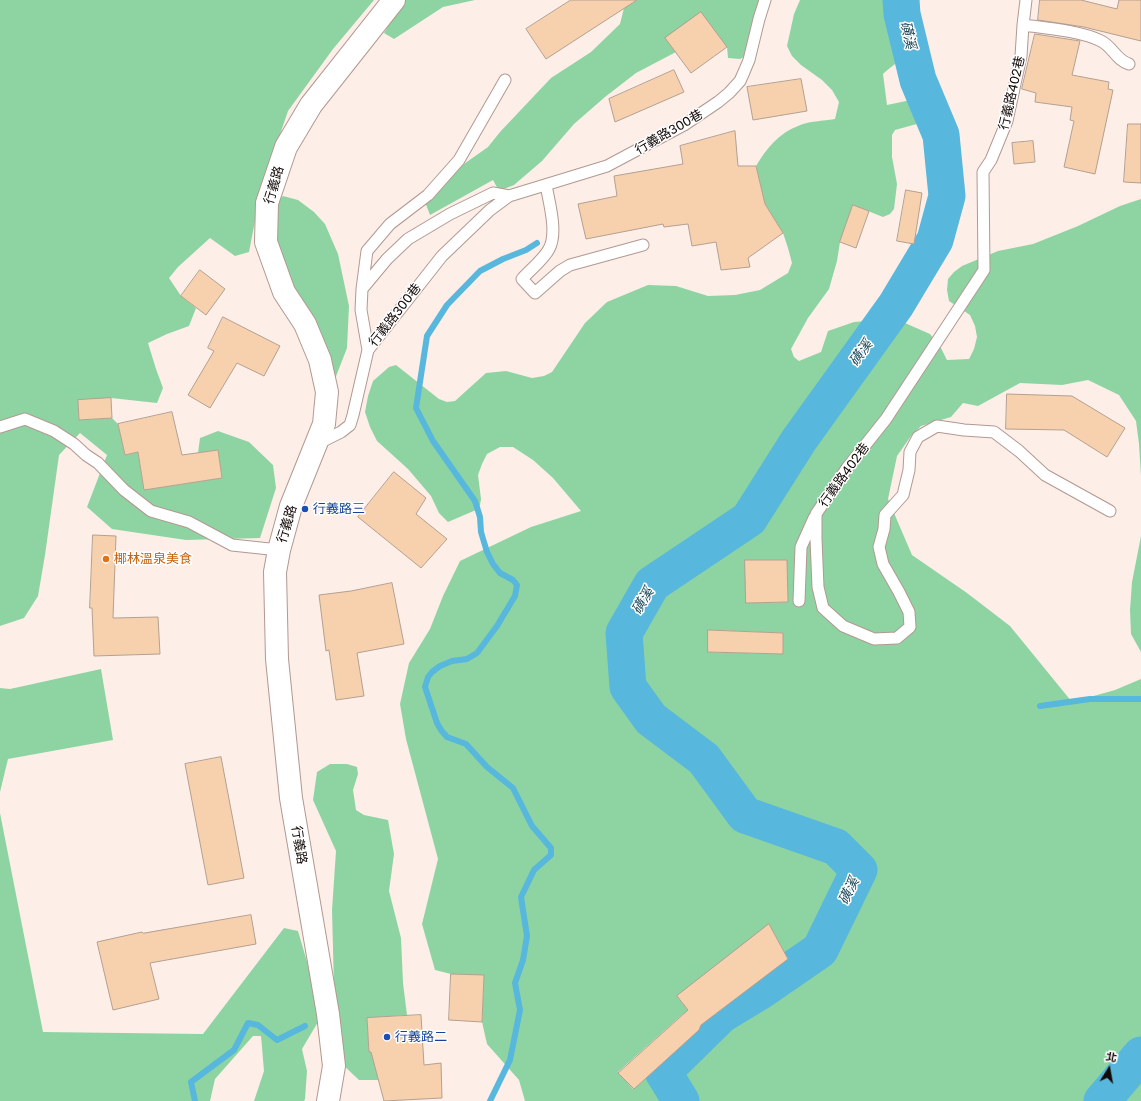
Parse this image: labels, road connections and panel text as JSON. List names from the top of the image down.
{
  "streets": {
    "street": ["行義路"],
    "lane": ["行義路402巷", "行義路300巷"]
  },
  "crossings": [
    ["行義路300巷", "行義路"]
  ],
  "water": ["磺溪"],
  "places": ["行義路三", "椰林溫泉美食", "行義路二"],
  "north": "top"
}
